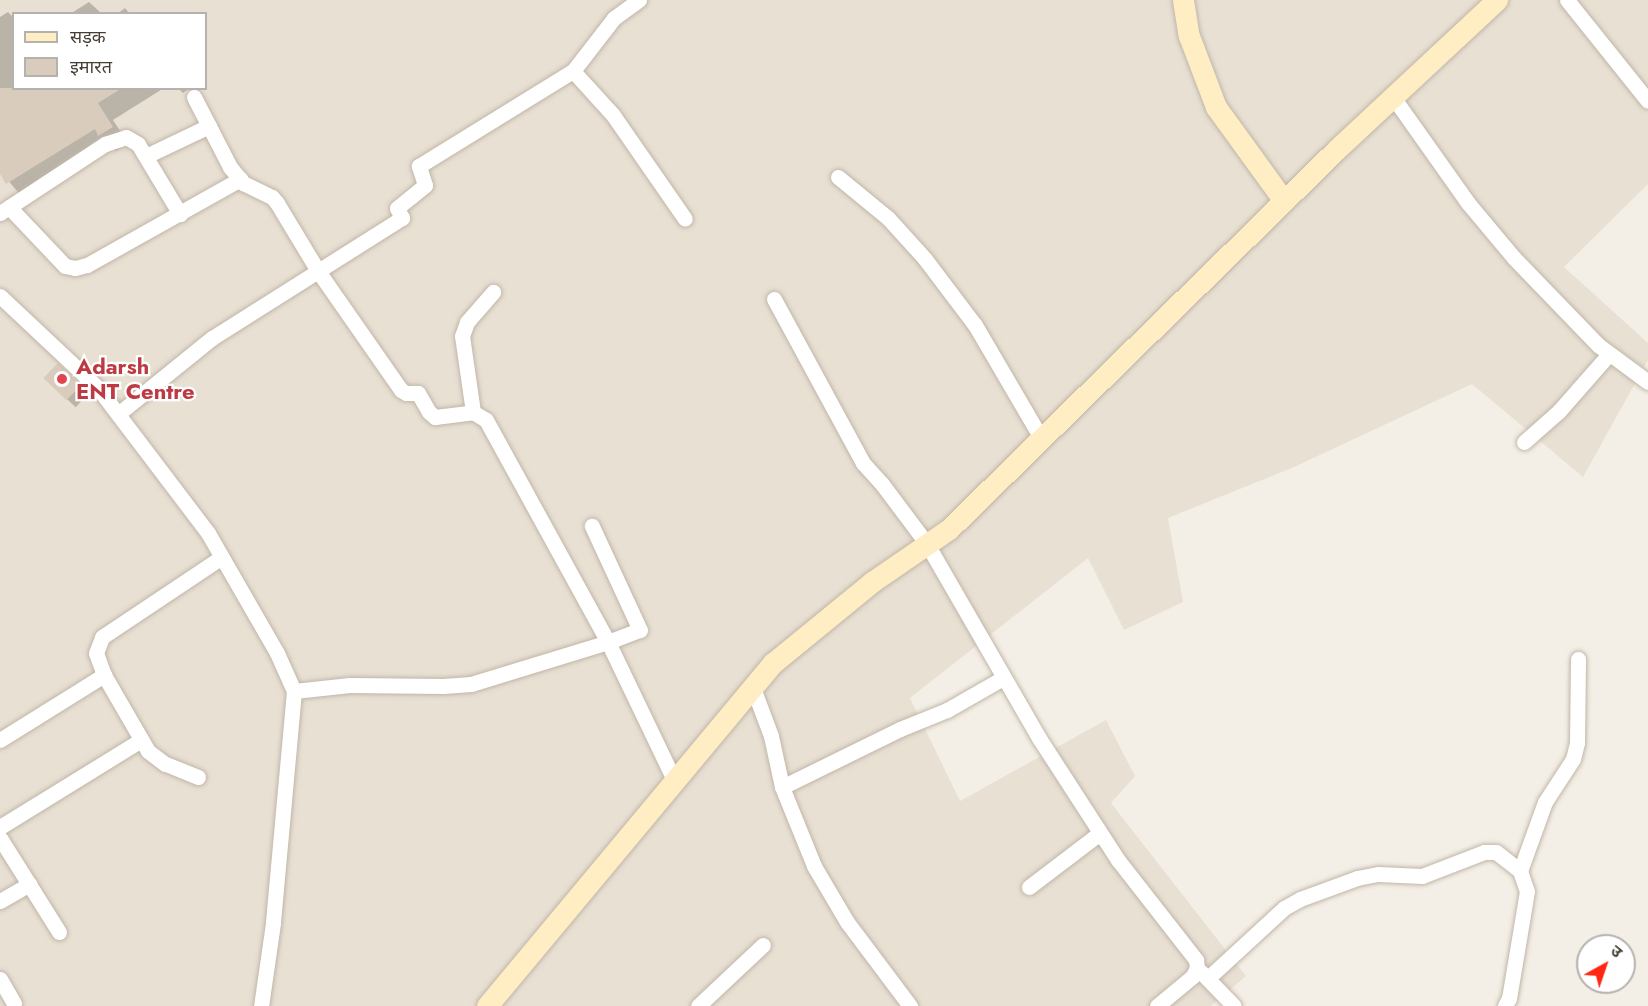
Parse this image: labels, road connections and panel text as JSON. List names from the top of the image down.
{
  "places": ["Adarsh ENT Centre"],
  "legend": ["सड़क", "इमारत"],
  "north": "top right"
}
